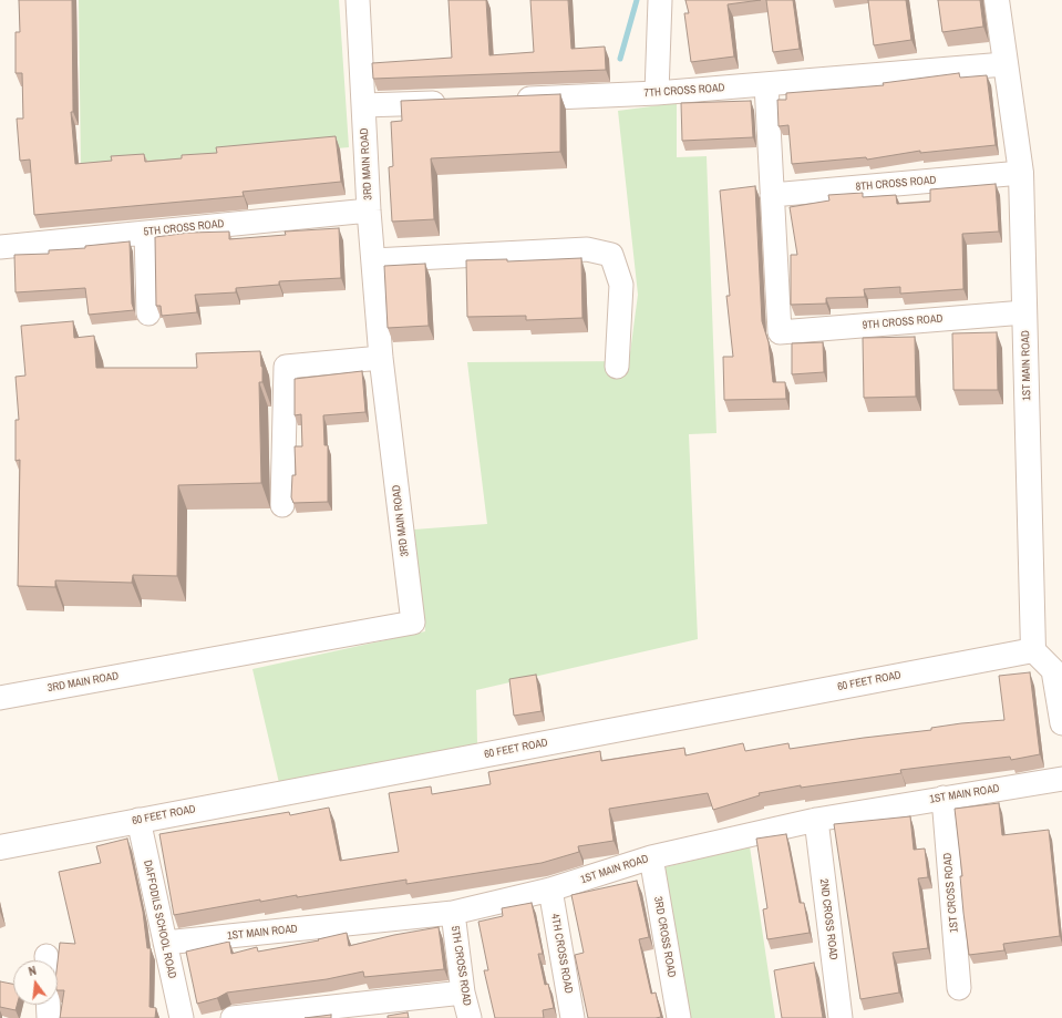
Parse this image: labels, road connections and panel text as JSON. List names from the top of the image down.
{
  "streets": {
    "street": [
      "7TH CROSS ROAD",
      "3RD MAIN ROAD",
      "8TH CROSS ROAD",
      "5TH CROSS ROAD",
      "9TH CROSS ROAD",
      "1ST MAIN ROAD",
      "60 FEET ROAD",
      "1ST CROSS ROAD",
      "DAFFODILS SCHOOL ROAD",
      "2ND CROSS ROAD",
      "3RD CROSS ROAD",
      "4TH CROSS ROAD"
    ]
  },
  "crossings": [
    ["7TH CROSS ROAD", "1ST MAIN ROAD"],
    ["3RD MAIN ROAD", "5TH CROSS ROAD"],
    ["8TH CROSS ROAD", "9TH CROSS ROAD"],
    ["8TH CROSS ROAD", "1ST MAIN ROAD"],
    ["5TH CROSS ROAD", "1ST MAIN ROAD"],
    ["9TH CROSS ROAD", "1ST MAIN ROAD"],
    ["1ST MAIN ROAD", "60 FEET ROAD"],
    ["1ST MAIN ROAD", "1ST CROSS ROAD"],
    ["1ST MAIN ROAD", "DAFFODILS SCHOOL ROAD"],
    ["1ST MAIN ROAD", "2ND CROSS ROAD"],
    ["1ST MAIN ROAD", "3RD CROSS ROAD"],
    ["1ST MAIN ROAD", "4TH CROSS ROAD"],
    ["60 FEET ROAD", "DAFFODILS SCHOOL ROAD"]
  ],
  "north": "top"
}
